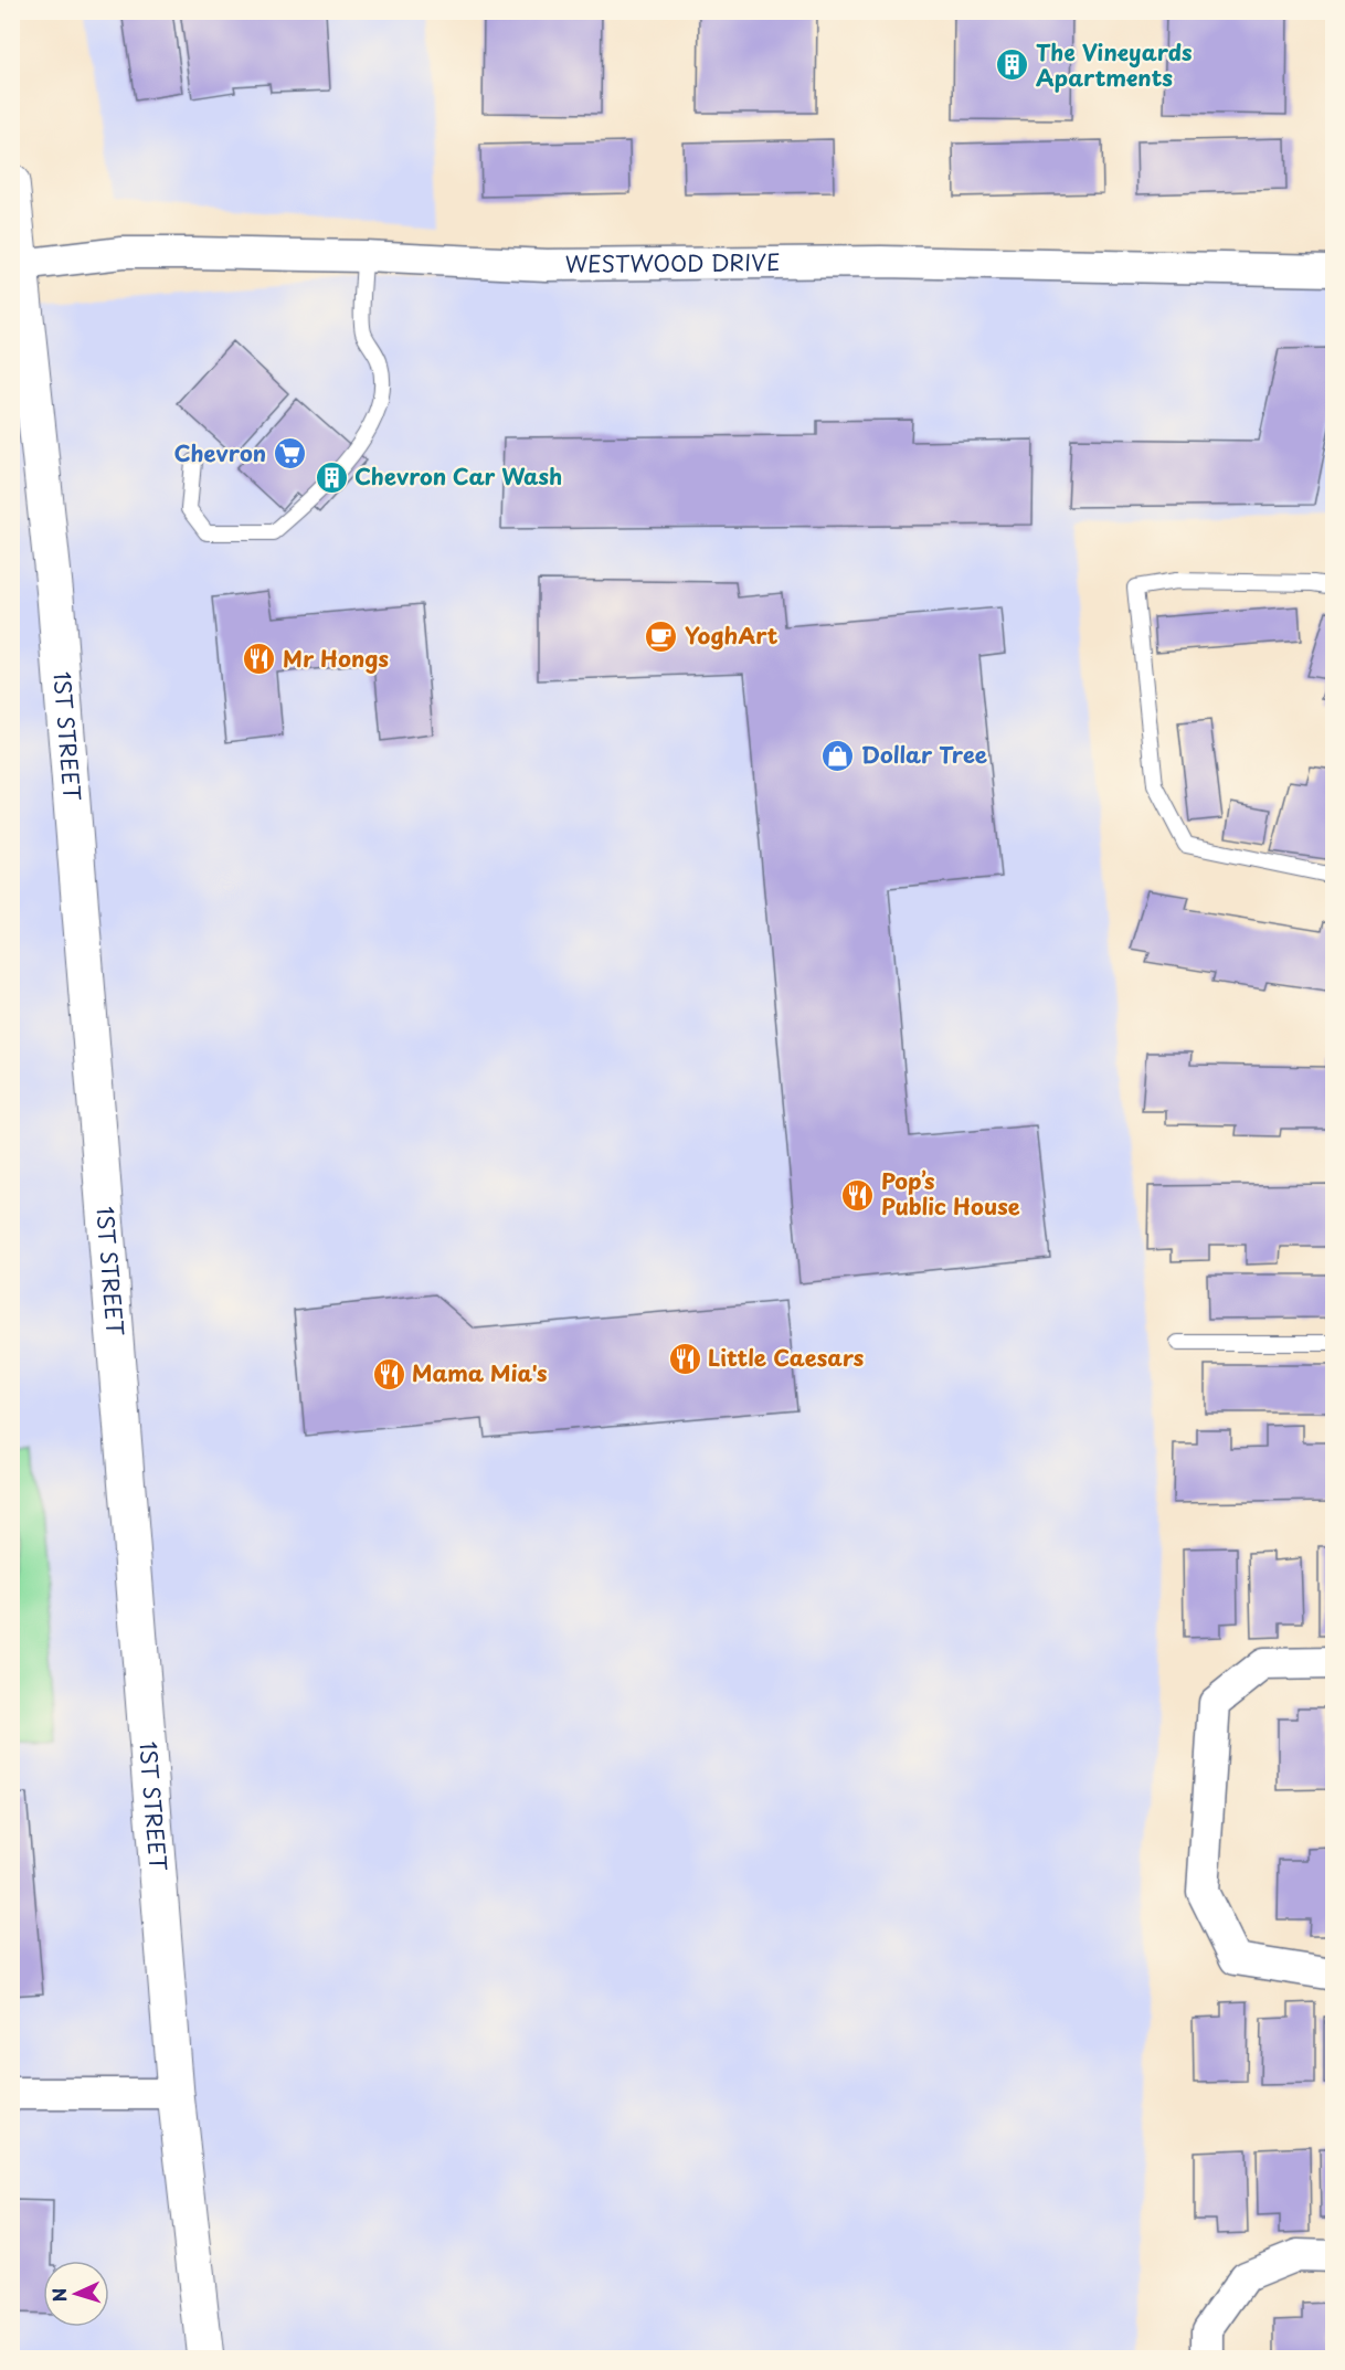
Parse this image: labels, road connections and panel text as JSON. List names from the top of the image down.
{
  "streets": {
    "main road": ["1ST STREET"],
    "street": ["WESTWOOD DRIVE"]
  },
  "crossings": [
    ["WESTWOOD DRIVE", "1ST STREET"]
  ],
  "places": {
    "building": ["The Vineyards Apartments", "Chevron Car Wash"],
    "supermarket": ["Chevron"],
    "cafe": ["YoghArt"],
    "restaurant": [
      "Mr Hongs",
      "Pop’s Public House",
      "Little Caesars",
      "Mama Mia's"
    ],
    "shop": ["Dollar Tree"]
  },
  "north": "left"
}
